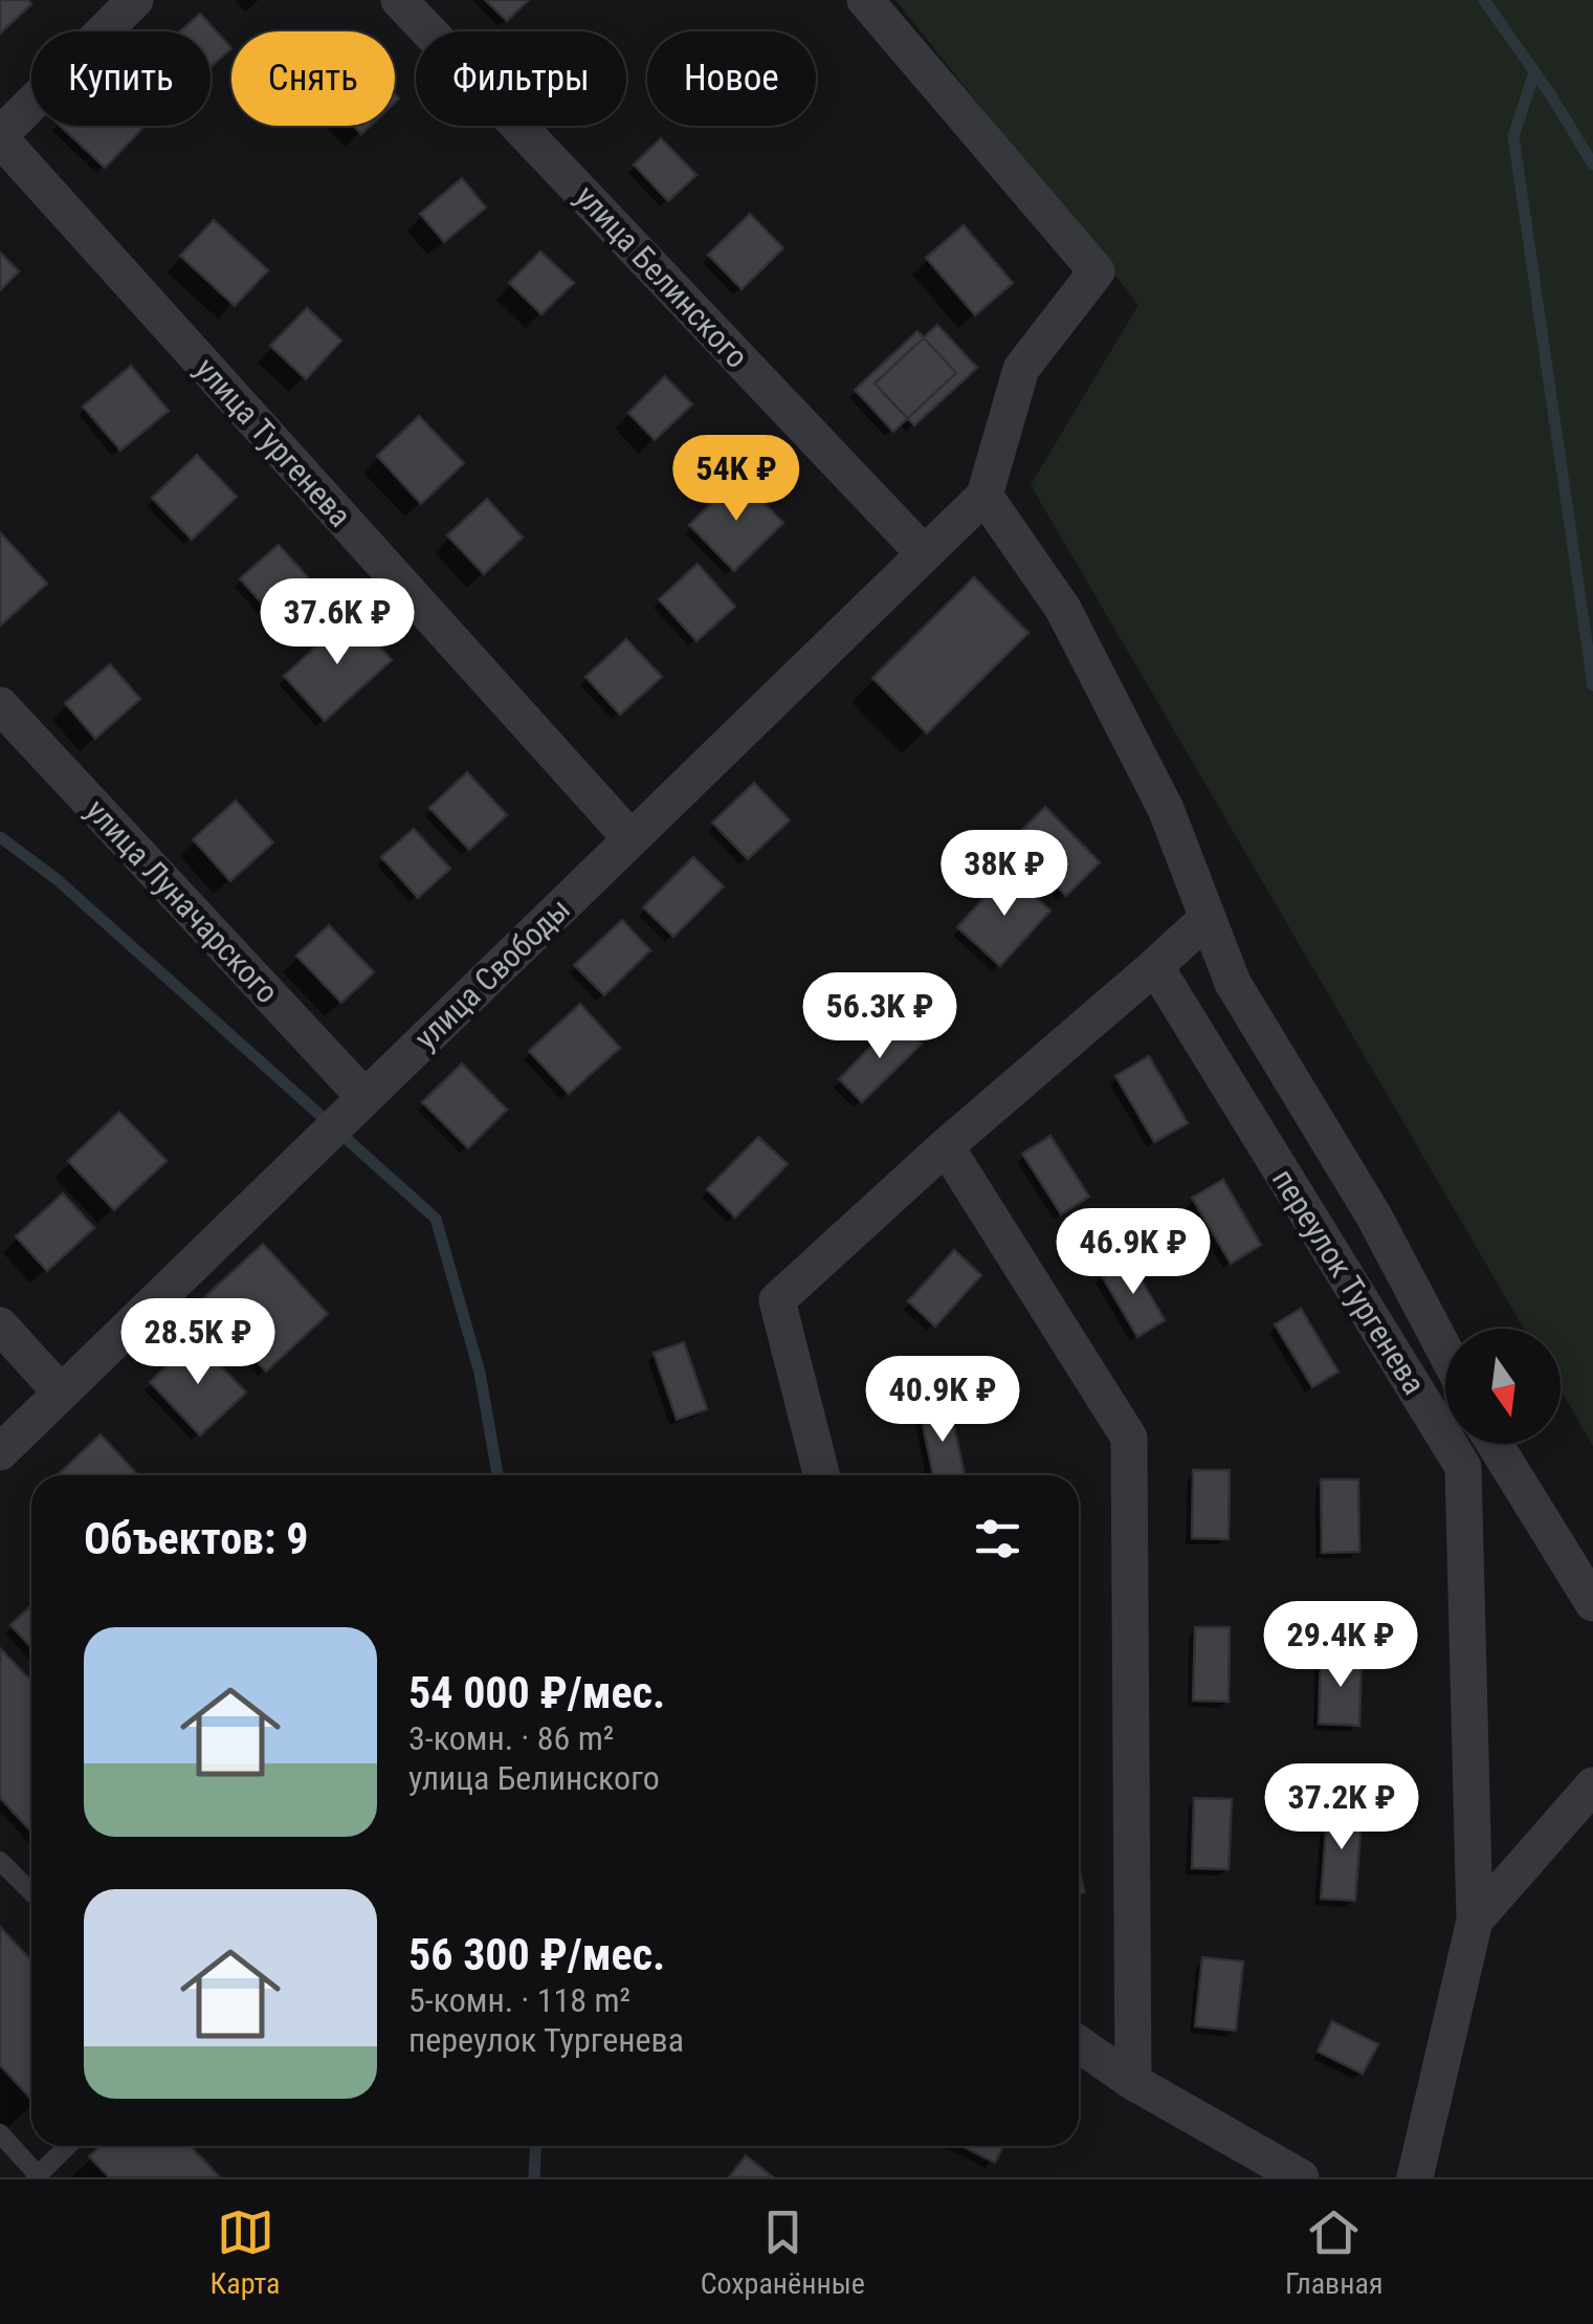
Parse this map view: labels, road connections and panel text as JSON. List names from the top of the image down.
{
  "streets": {
    "street": [
      "улица Белинского",
      "улица Тургенева",
      "улица Луначарского",
      "улица Свободы",
      "переулок Тургенева"
    ]
  },
  "crossings": [
    ["улица Белинского", "улица Свободы"],
    ["улица Тургенева", "улица Свободы"],
    ["улица Луначарского", "улица Свободы"]
  ],
  "north": "bottom",
  "page": {
    "chip": [
      "Купить",
      "Снять",
      "Фильтры",
      "Новое"
    ],
    "price": [
      "54K ₽",
      "37.6K ₽",
      "38K ₽",
      "56.3K ₽",
      "46.9K ₽",
      "28.5K ₽",
      "40.9K ₽",
      "29.4K ₽",
      "37.2K ₽"
    ],
    "heading": "Объектов: 9",
    "list": [
      {
        "name": "54 000 ₽/мес.",
        "note": "3-комн. · 86 m² · улица Белинского"
      },
      {
        "name": "56 300 ₽/мес.",
        "note": "5-комн. · 118 m² · переулок Тургенева"
      }
    ],
    "tabs": ["Карта", "Сохранённые", "Главная"]
  }
}
